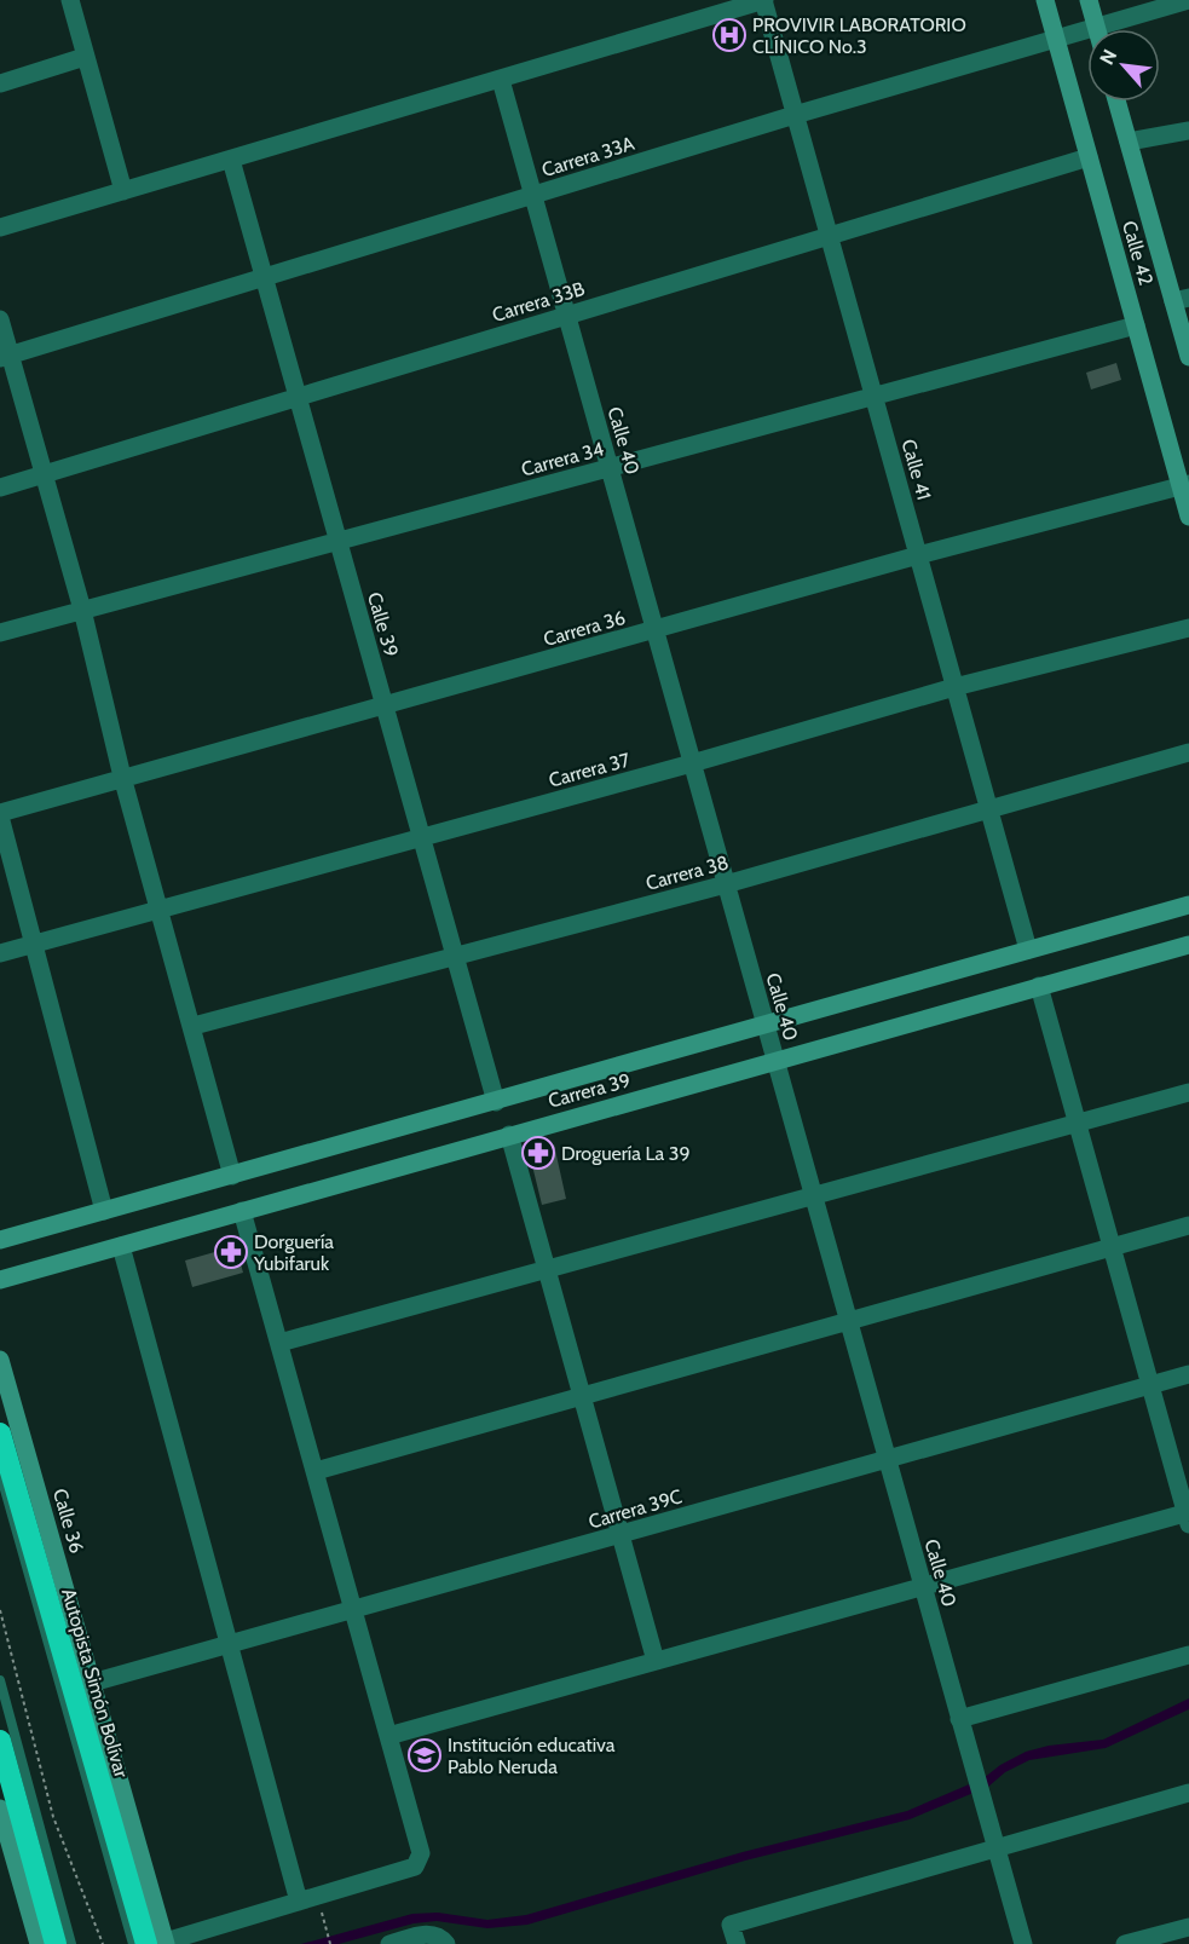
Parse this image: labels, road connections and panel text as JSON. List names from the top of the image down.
{
  "streets": {
    "highway": ["Autopista Simón Bolívar"],
    "main road": ["Calle 42", "Carrera 39", "Calle 36"],
    "street": [
      "Carrera 33A",
      "Carrera 33B",
      "Calle 40",
      "Carrera 34",
      "Calle 41",
      "Calle 39",
      "Carrera 36",
      "Carrera 37",
      "Carrera 38",
      "Carrera 39C"
    ]
  },
  "crossings": [
    ["Carrera 33A", "Calle 42"],
    ["Carrera 33A", "Calle 40"],
    ["Carrera 33A", "Calle 41"],
    ["Carrera 33A", "Calle 39"],
    ["Calle 42", "Carrera 33B"],
    ["Calle 42", "Carrera 34"],
    ["Calle 42", "Carrera 36"],
    ["Carrera 33B", "Calle 40"],
    ["Carrera 33B", "Calle 41"],
    ["Carrera 33B", "Calle 39"],
    ["Calle 40", "Carrera 34"],
    ["Calle 40", "Carrera 36"],
    ["Calle 40", "Carrera 37"],
    ["Calle 40", "Carrera 38"],
    ["Calle 40", "Carrera 39"],
    ["Calle 40", "Carrera 39C"],
    ["Carrera 34", "Calle 41"],
    ["Carrera 34", "Calle 39"],
    ["Calle 41", "Carrera 36"],
    ["Calle 41", "Carrera 37"],
    ["Calle 41", "Carrera 38"],
    ["Calle 41", "Carrera 39"],
    ["Calle 39", "Carrera 36"],
    ["Calle 39", "Carrera 37"],
    ["Calle 39", "Carrera 38"],
    ["Calle 39", "Carrera 39"],
    ["Carrera 39C", "Calle 36"],
    ["Calle 36", "Autopista Simón Bolívar"]
  ],
  "places": {
    "hospital": ["PROVIVIR LABORATORIO CLÍNICO No.3"],
    "pharmacy": ["Droguería La 39", "Dorguería Yubifaruk"],
    "school or university": ["Institución educativa Pablo Neruda"]
  },
  "north": "top left"
}
